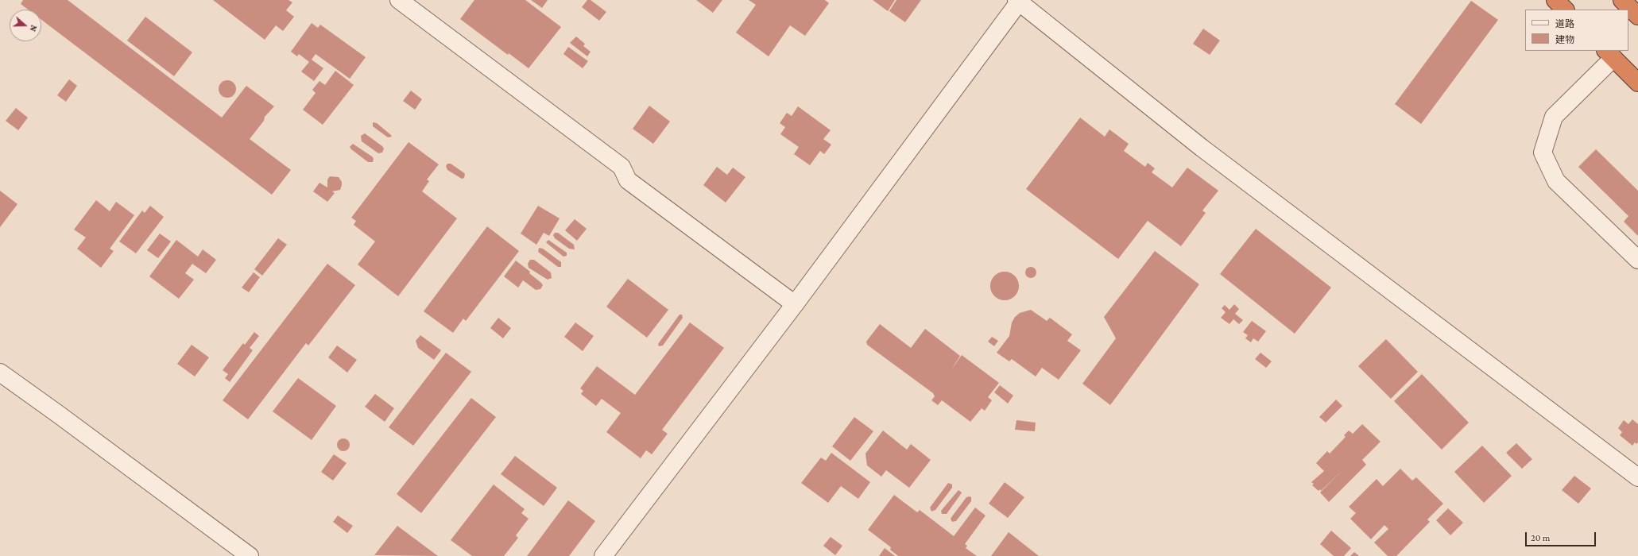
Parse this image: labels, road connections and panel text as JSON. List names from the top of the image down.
{
  "legend": ["道路", "建物"],
  "scale_bar": "20 m",
  "north": "right"
}
